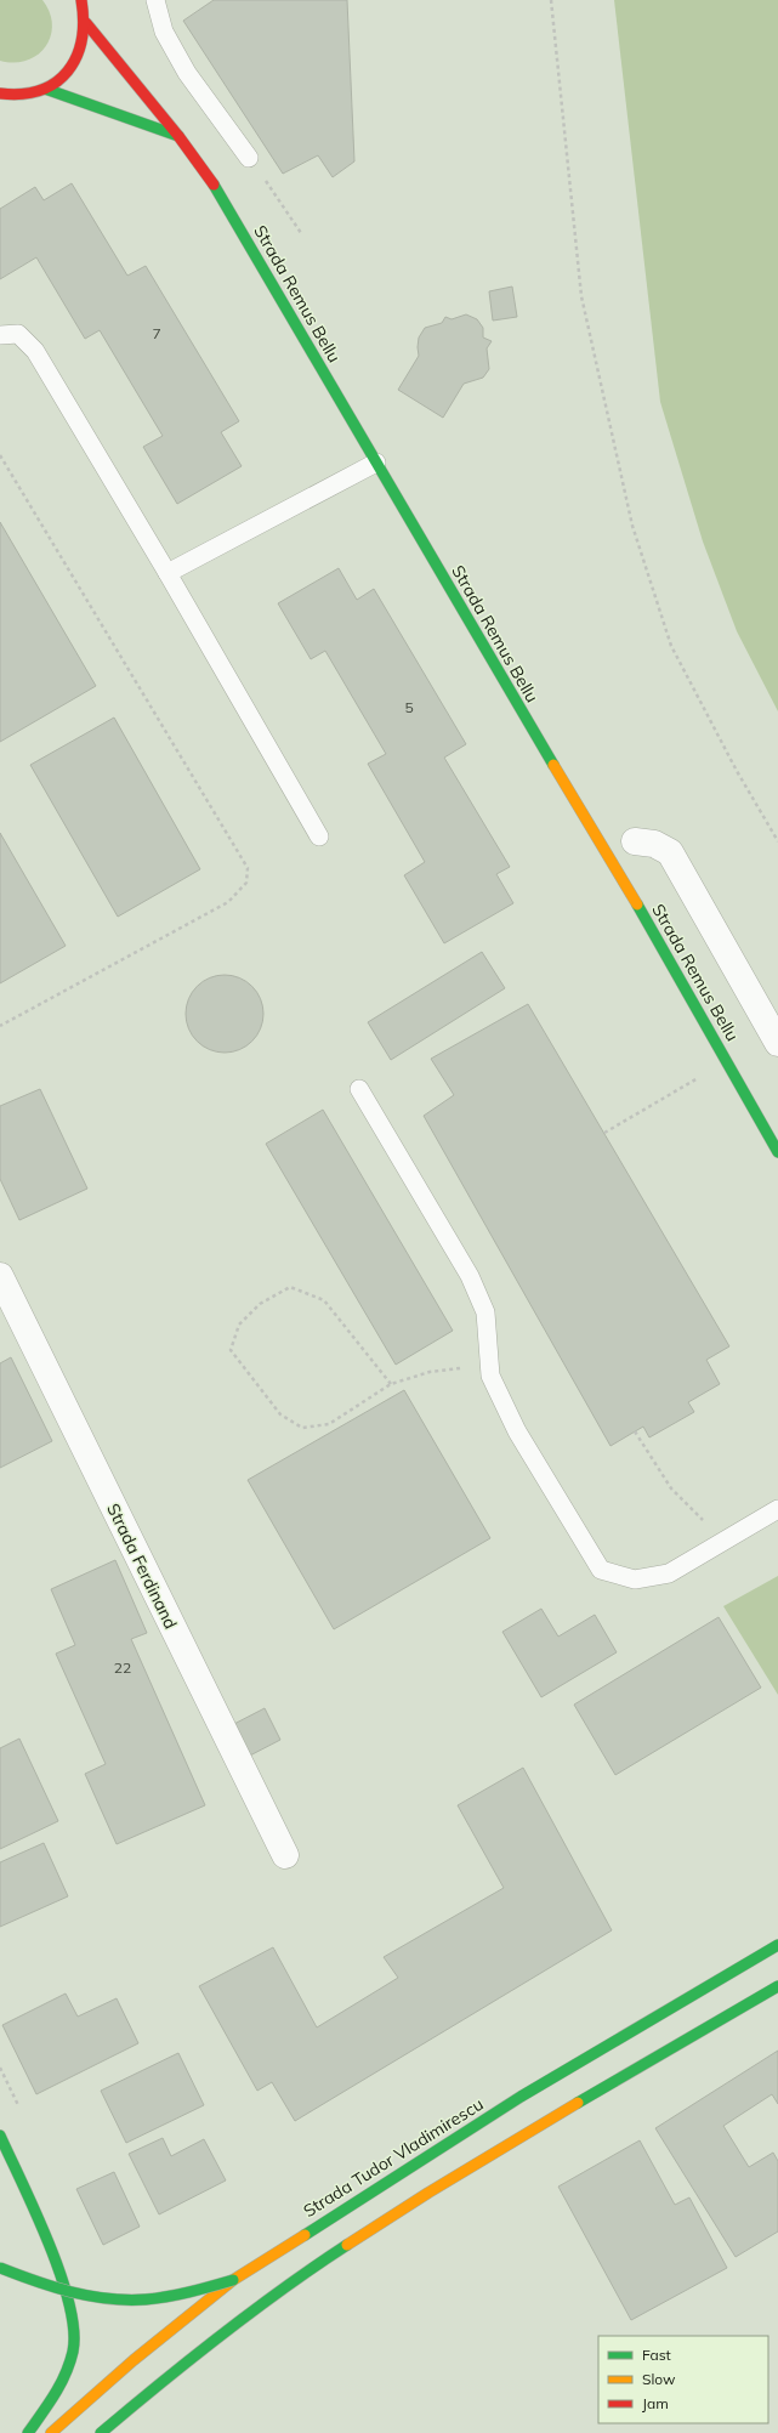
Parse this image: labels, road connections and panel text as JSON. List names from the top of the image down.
{
  "streets": {
    "main road": ["Strada Remus Bellu", "Strada Tudor Vladimirescu"],
    "street": ["Strada Ferdinand"]
  },
  "house_numbers": ["7", "5", "22"],
  "legend": ["Fast", "Slow", "Jam"]
}
